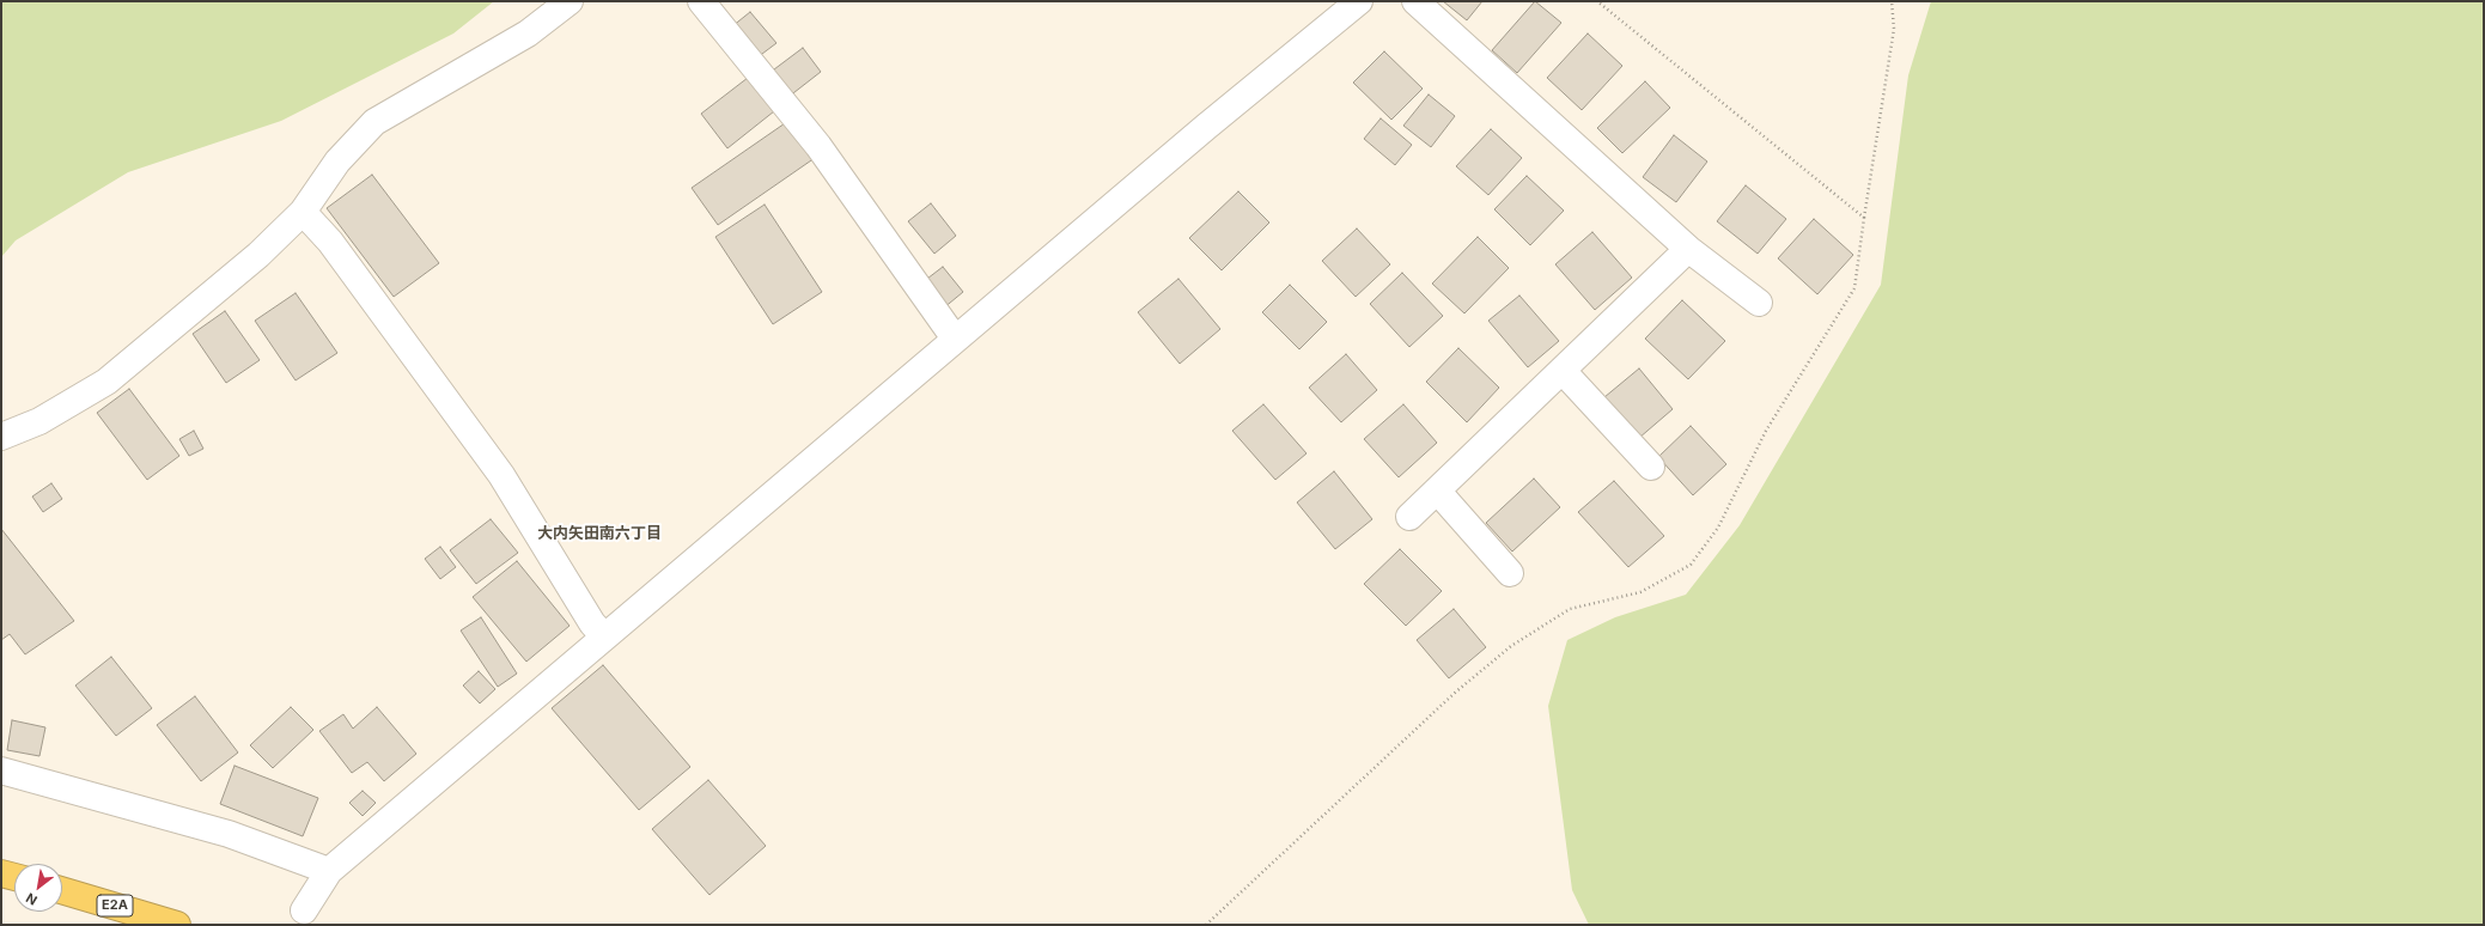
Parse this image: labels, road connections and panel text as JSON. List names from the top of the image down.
{
  "streets": {
    "highway": ["E2A"]
  },
  "districts": ["大内矢田南六丁目"],
  "north": "bottom left"
}
